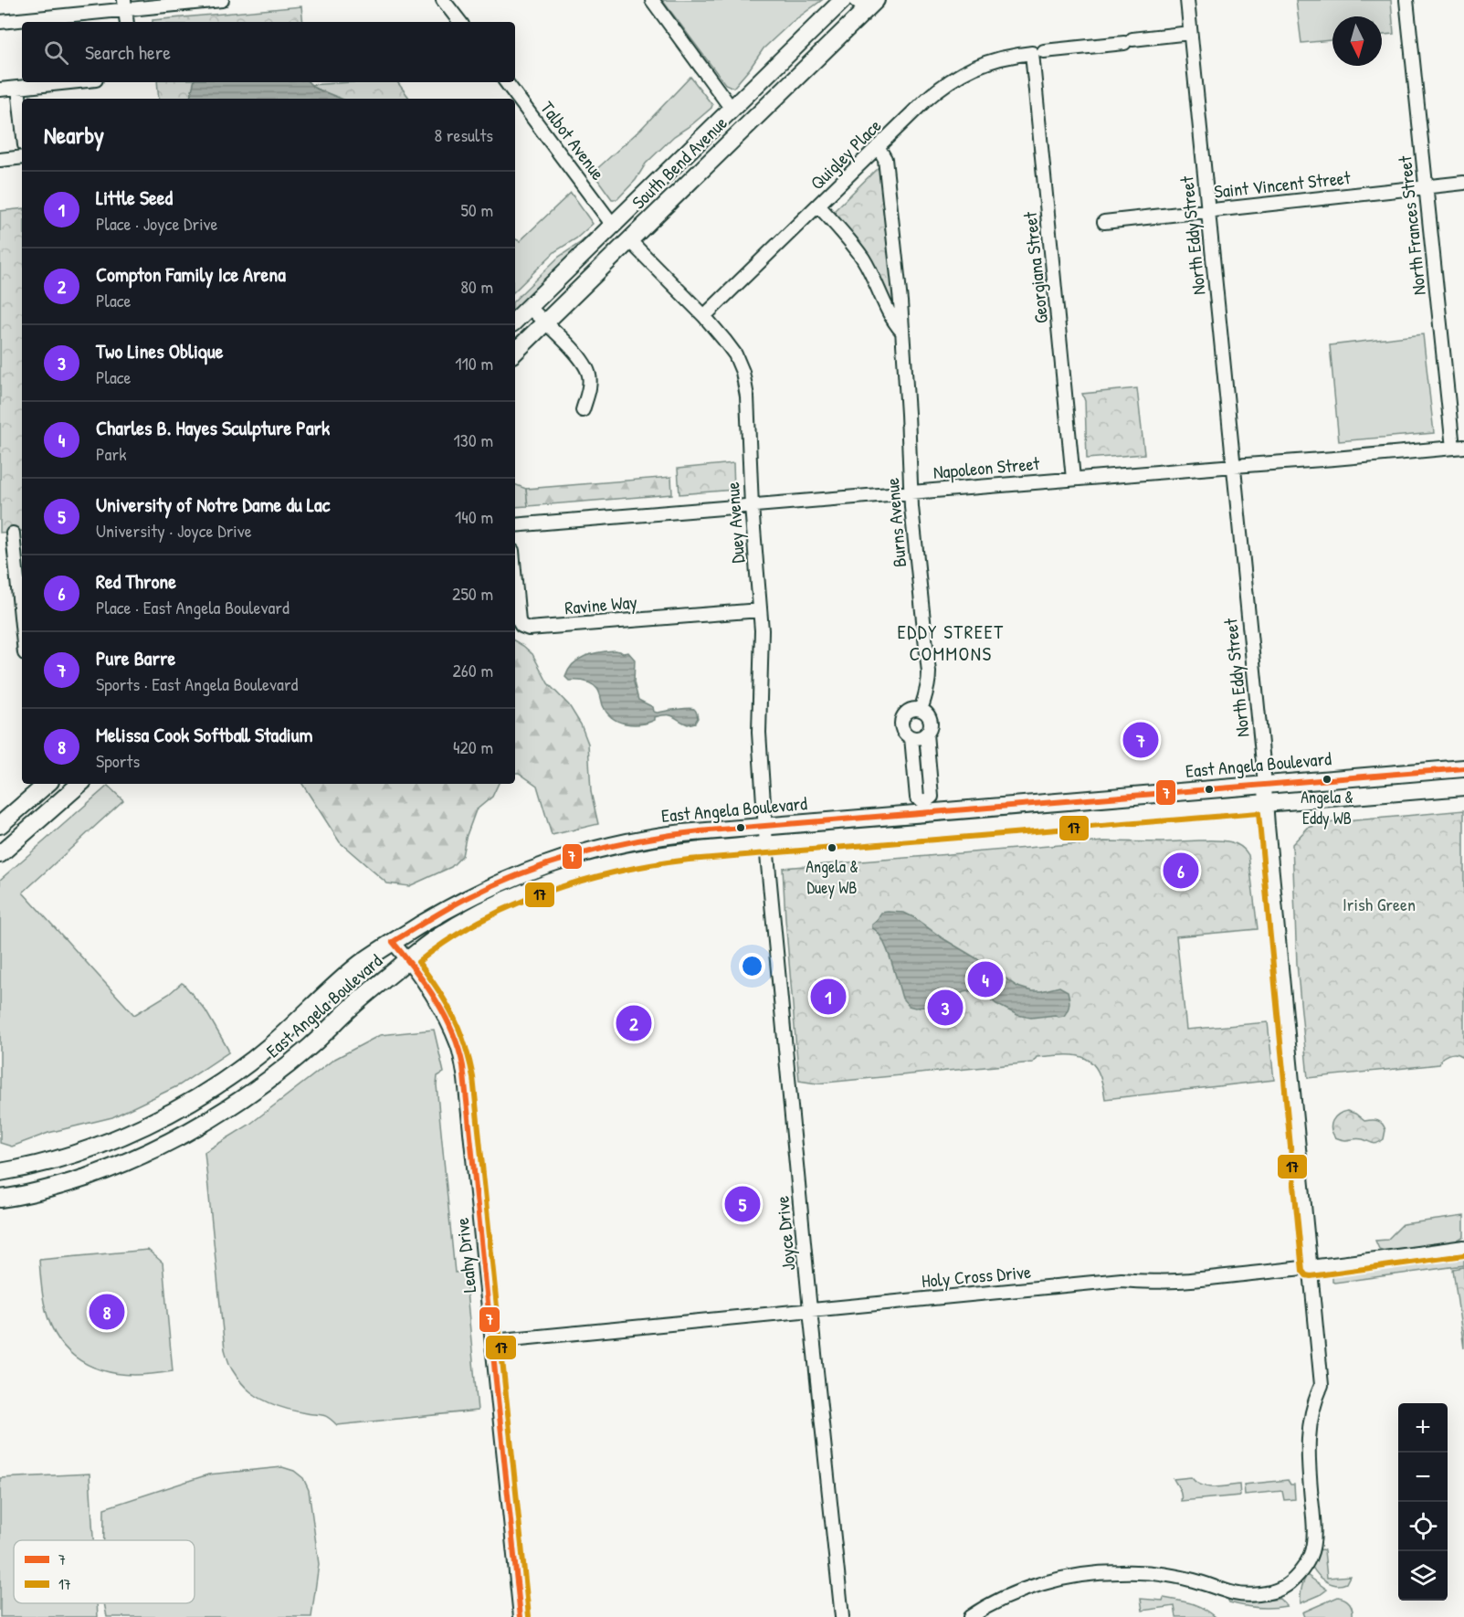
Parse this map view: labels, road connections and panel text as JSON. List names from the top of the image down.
{
  "streets": {
    "main road": ["South Bend Avenue", "East Angela Boulevard"],
    "street": [
      "Talbot Avenue",
      "Quigley Place",
      "Saint Vincent Street",
      "North Frances Street",
      "North Eddy Street",
      "Georgiana Street",
      "Napoleon Street",
      "Duey Avenue",
      "Burns Avenue",
      "Ravine Way",
      "Joyce Drive",
      "Leahy Drive",
      "Holy Cross Drive"
    ]
  },
  "crossings": [
    ["Talbot Avenue", "South Bend Avenue"],
    ["Quigley Place", "North Eddy Street"],
    ["Quigley Place", "Georgiana Street"],
    ["Quigley Place", "Duey Avenue"],
    ["Quigley Place", "Burns Avenue"],
    ["South Bend Avenue", "Duey Avenue"],
    ["Saint Vincent Street", "North Frances Street"],
    ["Saint Vincent Street", "North Eddy Street"],
    ["North Frances Street", "Napoleon Street"],
    ["North Eddy Street", "Napoleon Street"],
    ["North Eddy Street", "East Angela Boulevard"],
    ["North Eddy Street", "Holy Cross Drive"],
    ["Georgiana Street", "Napoleon Street"],
    ["Napoleon Street", "Duey Avenue"],
    ["Napoleon Street", "Burns Avenue"],
    ["Duey Avenue", "Ravine Way"],
    ["Duey Avenue", "East Angela Boulevard"],
    ["Duey Avenue", "Joyce Drive"],
    ["East Angela Boulevard", "Joyce Drive"],
    ["East Angela Boulevard", "Leahy Drive"],
    ["Joyce Drive", "Holy Cross Drive"],
    ["Leahy Drive", "Holy Cross Drive"]
  ],
  "districts": ["EDDY STREET COMMONS"],
  "parks": ["Irish Green"],
  "places": ["Angela & Eddy WB", "Angela & Duey WB"],
  "lines": ["transit line 7", "transit line 17"],
  "legend": ["7", "17"],
  "north": "bottom",
  "page": {
    "search": "Search here",
    "heading": ["Nearby", "8 results"],
    "list": [
      {
        "mark": "1",
        "name": "Little Seed",
        "note": "Place · Joyce Drive",
        "value": "50 m"
      },
      {
        "mark": "2",
        "name": "Compton Family Ice Arena",
        "note": "Place",
        "value": "80 m"
      },
      {
        "mark": "3",
        "name": "Two Lines Oblique",
        "note": "Place",
        "value": "110 m"
      },
      {
        "mark": "4",
        "name": "Charles B. Hayes Sculpture Park",
        "note": "Park",
        "value": "130 m"
      },
      {
        "mark": "5",
        "name": "University of Notre Dame du Lac",
        "note": "University · Joyce Drive",
        "value": "140 m"
      },
      {
        "mark": "6",
        "name": "Red Throne",
        "note": "Place · East Angela Boulevard",
        "value": "250 m"
      },
      {
        "mark": "7",
        "name": "Pure Barre",
        "note": "Sports · East Angela Boulevard",
        "value": "260 m"
      },
      {
        "mark": "8",
        "name": "Melissa Cook Softball Stadium",
        "note": "Sports",
        "value": "420 m"
      }
    ],
    "pins": [
      "7",
      "6",
      "4",
      "1",
      "3",
      "2",
      "5",
      "8"
    ],
    "map_buttons": ["+", "−"]
  }
}
